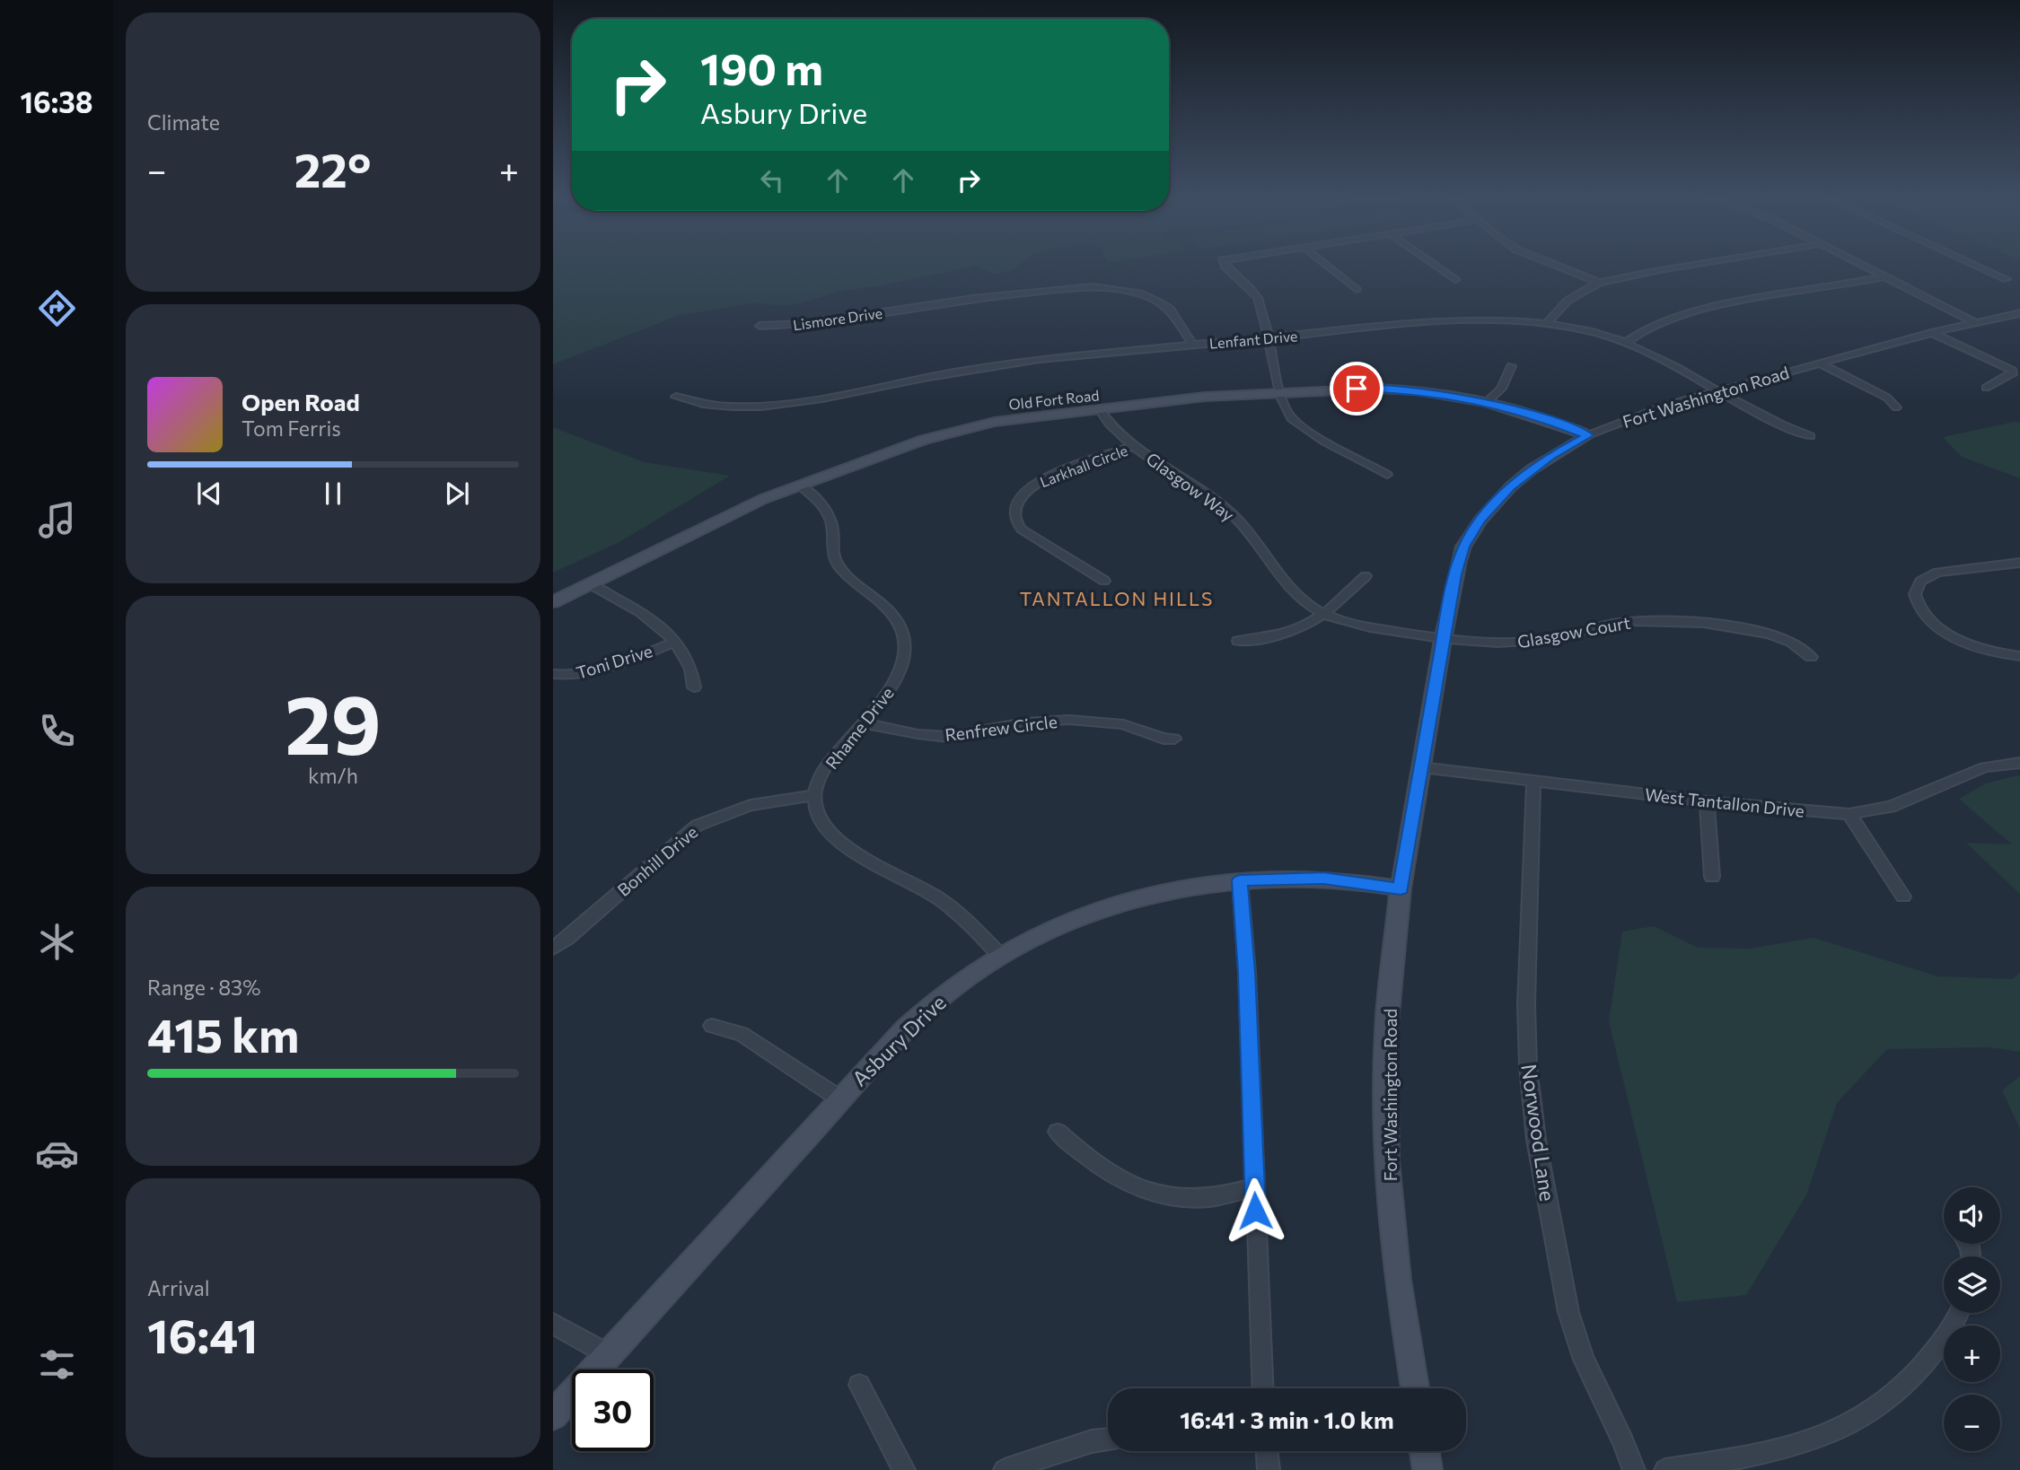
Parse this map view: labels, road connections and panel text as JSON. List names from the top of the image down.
{
  "streets": {
    "main road": ["Fort Washington Road", "Old Fort Road", "Asbury Drive"],
    "street": [
      "Lismore Drive",
      "Lenfant Drive",
      "Larkhall Circle",
      "Glasgow Way",
      "Glasgow Court",
      "Toni Drive",
      "Rhame Drive",
      "Renfrew Circle",
      "West Tantallon Drive",
      "Bonhill Drive",
      "Norwood Lane"
    ]
  },
  "crossings": [
    ["Lismore Drive", "Lenfant Drive"],
    ["Lenfant Drive", "Fort Washington Road"],
    ["Fort Washington Road", "Old Fort Road"],
    ["Fort Washington Road", "Glasgow Way"],
    ["Fort Washington Road", "Glasgow Court"],
    ["Fort Washington Road", "West Tantallon Drive"],
    ["Fort Washington Road", "Asbury Drive"],
    ["Old Fort Road", "Glasgow Way"],
    ["Old Fort Road", "Rhame Drive"],
    ["Larkhall Circle", "Glasgow Way"],
    ["Glasgow Way", "Glasgow Court"],
    ["Rhame Drive", "Renfrew Circle"],
    ["Rhame Drive", "Bonhill Drive"],
    ["West Tantallon Drive", "Norwood Lane"]
  ],
  "districts": ["TANTALLON HILLS"],
  "page": {
    "tabs": "16:38",
    "tile": [
      "Climate",
      ["29", "km/h"],
      ["Range · 83%", "415 km"],
      ["Arrival", "16:41"]
    ],
    "turn": ["190 m", "Asbury Drive"],
    "heat": ["−", "22°", "+"],
    "song": ["Open Road", "Tom Ferris"],
    "map_buttons": ["+", "−"],
    "limit": "30",
    "trip": "16:41 · 3 min · 1.0 km"
  }
}
